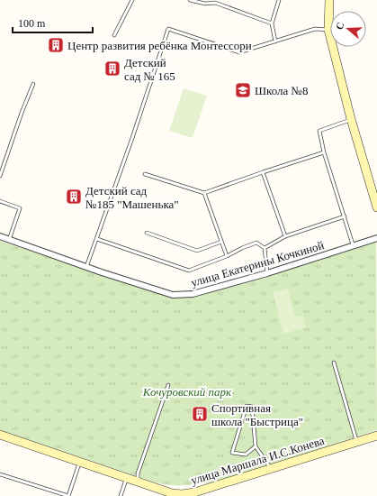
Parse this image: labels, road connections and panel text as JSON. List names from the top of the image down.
{
  "streets": {
    "main road": ["улица Маршала И.С.Конева"],
    "street": ["улица Екатерины Кочкиной"]
  },
  "parks": ["Кочуровский парк"],
  "places": {
    "building": [
      "Центр развития ребёнка Монтессори",
      "Детский сад № 165",
      "Детский сад №185 \"Машенька\"",
      "Спортивная школа \"Быстрица\""
    ],
    "school or university": ["Школа №8"]
  },
  "scale_bar": "100 m",
  "north": "left"
}
